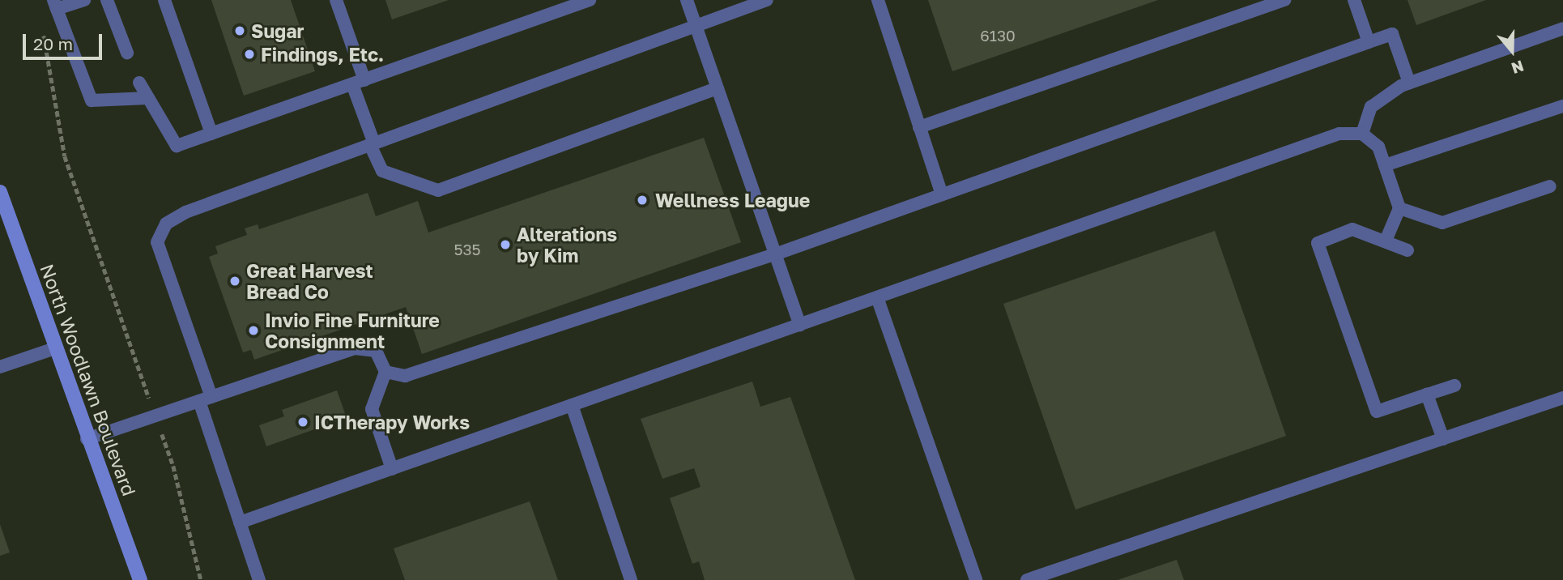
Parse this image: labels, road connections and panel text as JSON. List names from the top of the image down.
{
  "streets": {
    "main road": ["North Woodlawn Boulevard"]
  },
  "places": [
    "Sugar",
    "Findings, Etc.",
    "Wellness League",
    "Alterations by Kim",
    "Great Harvest Bread Co",
    "Invio Fine Furniture Consignment",
    "ICTherapy Works"
  ],
  "house_numbers": ["6130", "535"],
  "scale_bar": "20 m",
  "north": "bottom"
}
